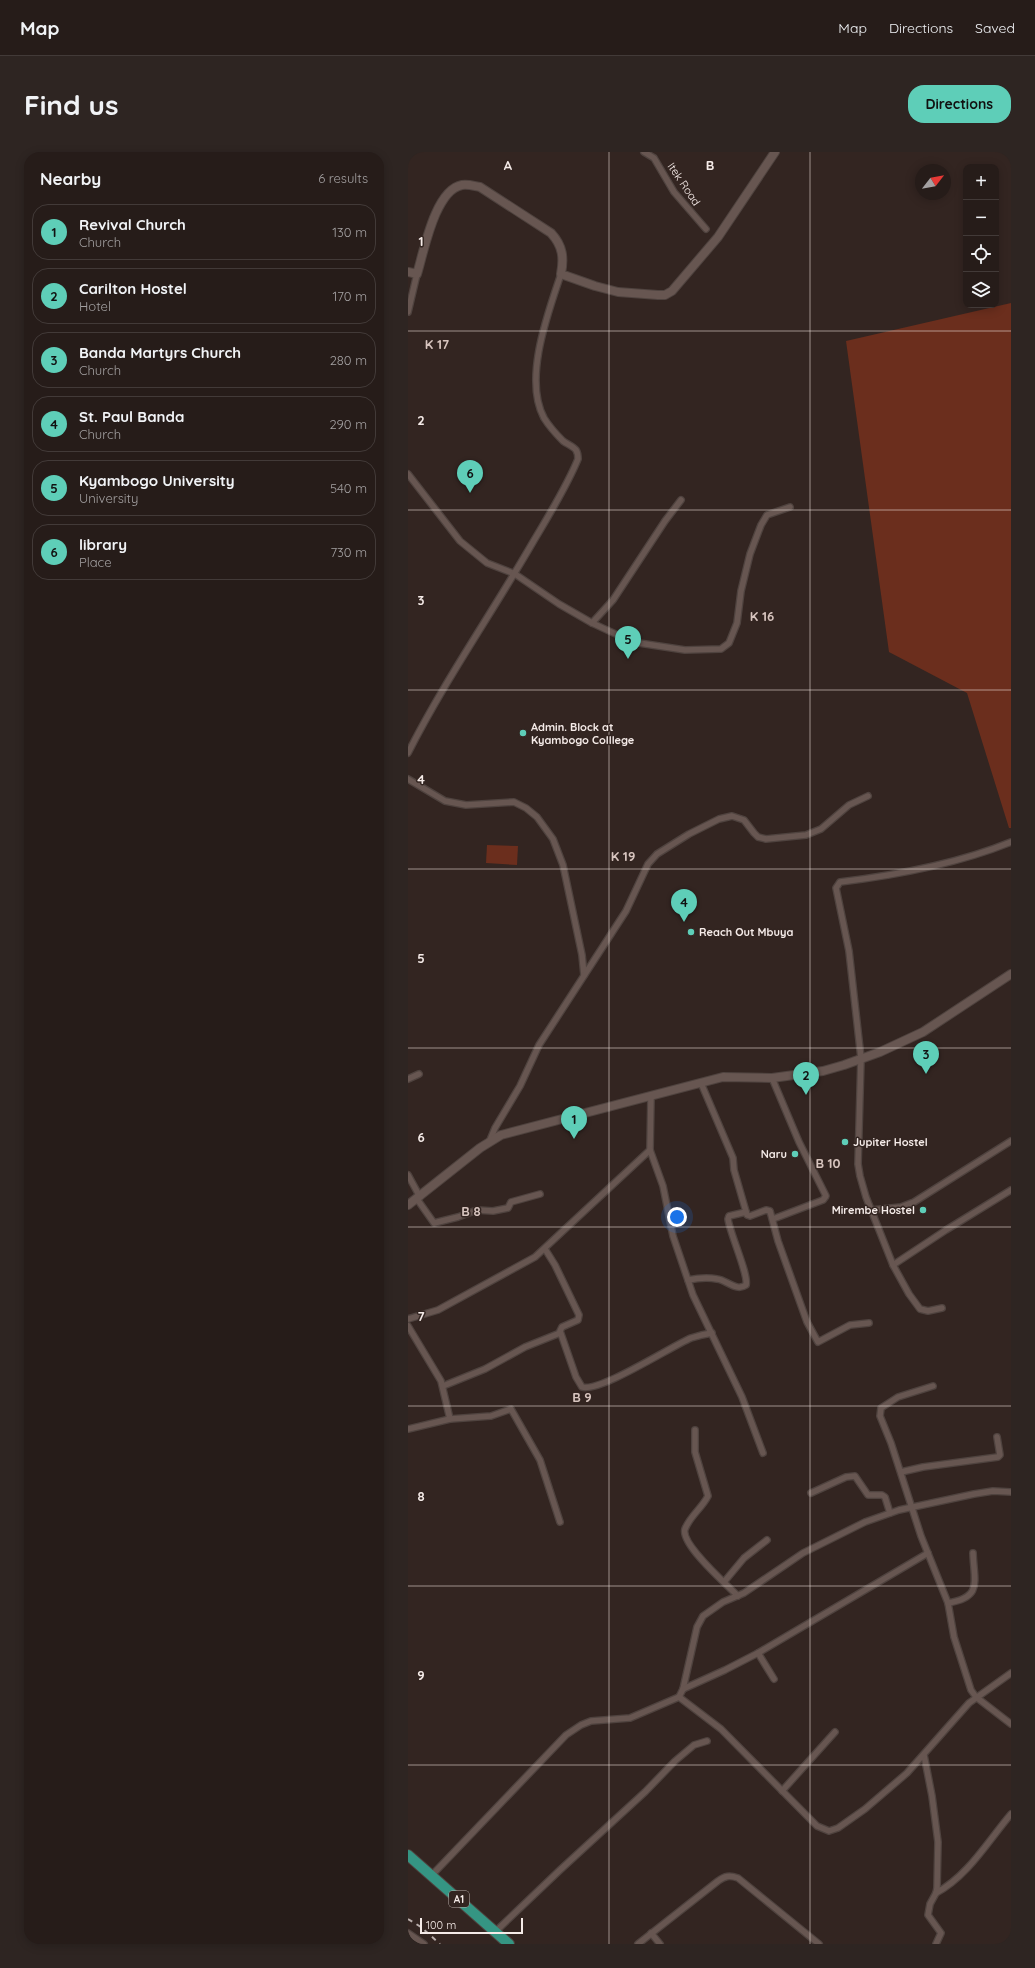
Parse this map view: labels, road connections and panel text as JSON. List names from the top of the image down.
{
  "streets": {
    "highway": ["A1"],
    "street": ["Itek Road"]
  },
  "districts": [
    "K 17",
    "K 16",
    "K 19",
    "B 10",
    "B 8",
    "B 9"
  ],
  "places": [
    "Admin. Block at Kyambogo Colllege",
    "Reach Out Mbuya",
    "Jupiter Hostel",
    "Naru",
    "Mirembe Hostel"
  ],
  "scale_bar": "100 m",
  "north": "top right",
  "page": {
    "header": "Map",
    "nav": ["Map", "Directions", "Saved"],
    "buttons": "Directions",
    "title": "Find us",
    "heading": ["Nearby", "6 results"],
    "map_buttons": ["+", "−"],
    "list": [
      {
        "mark": "1",
        "name": "Revival Church",
        "note": "Church",
        "value": "130 m"
      },
      {
        "mark": "2",
        "name": "Carilton Hostel",
        "note": "Hotel",
        "value": "170 m"
      },
      {
        "mark": "3",
        "name": "Banda Martyrs Church",
        "note": "Church",
        "value": "280 m"
      },
      {
        "mark": "4",
        "name": "St. Paul Banda",
        "note": "Church",
        "value": "290 m"
      },
      {
        "mark": "5",
        "name": "Kyambogo University",
        "note": "University",
        "value": "540 m"
      },
      {
        "mark": "6",
        "name": "library",
        "note": "Place",
        "value": "730 m"
      }
    ],
    "pins": [
      "6",
      "5",
      "4",
      "3",
      "2",
      "1"
    ],
    "scale": "100 m"
  },
  "grid": {
    "columns": ["A", "B"],
    "rows": [
      "1",
      "2",
      "3",
      "4",
      "5",
      "6",
      "7",
      "8",
      "9"
    ]
  }
}
